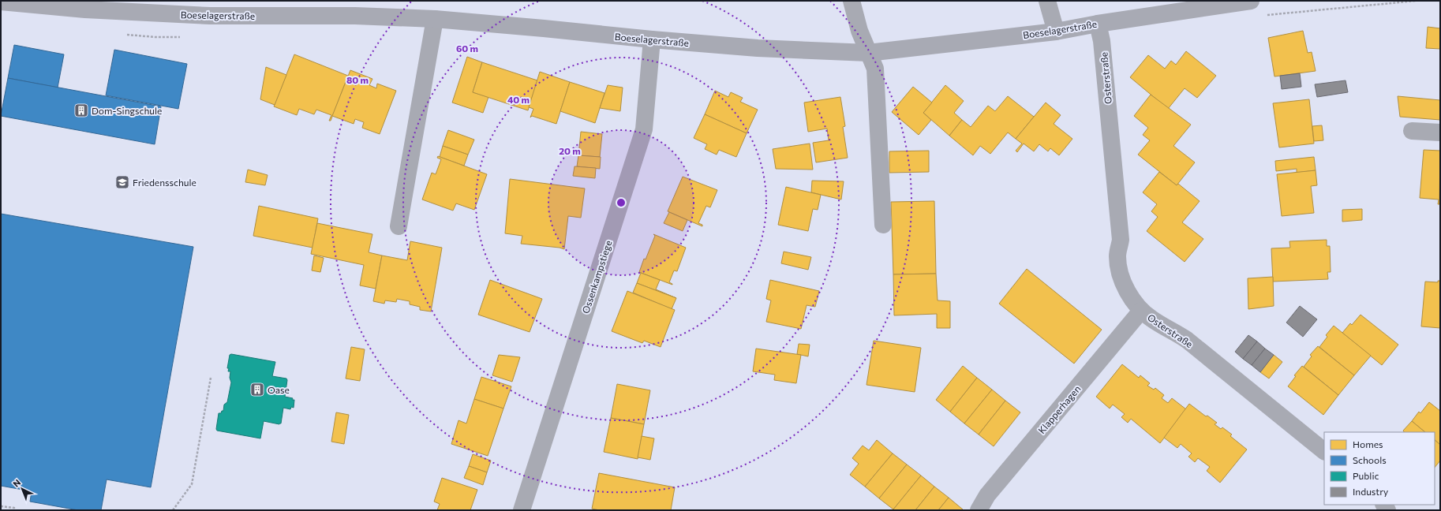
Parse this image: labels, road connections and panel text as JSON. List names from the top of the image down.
{
  "streets": {
    "street": [
      "Boeselagerstraße",
      "Osterstraße",
      "Ossenkampstiege",
      "Klapperhagen"
    ]
  },
  "crossings": [
    ["Boeselagerstraße", "Osterstraße"],
    ["Boeselagerstraße", "Ossenkampstiege"],
    ["Osterstraße", "Klapperhagen"]
  ],
  "places": {
    "building": ["Dom-Singschule", "Oase"],
    "school or university": ["Friedensschule"]
  },
  "legend": [
    "Homes",
    "Schools",
    "Public",
    "Industry"
  ],
  "north": "top left",
  "rings": [
    "60 m",
    "80 m",
    "40 m",
    "20 m"
  ]
}
